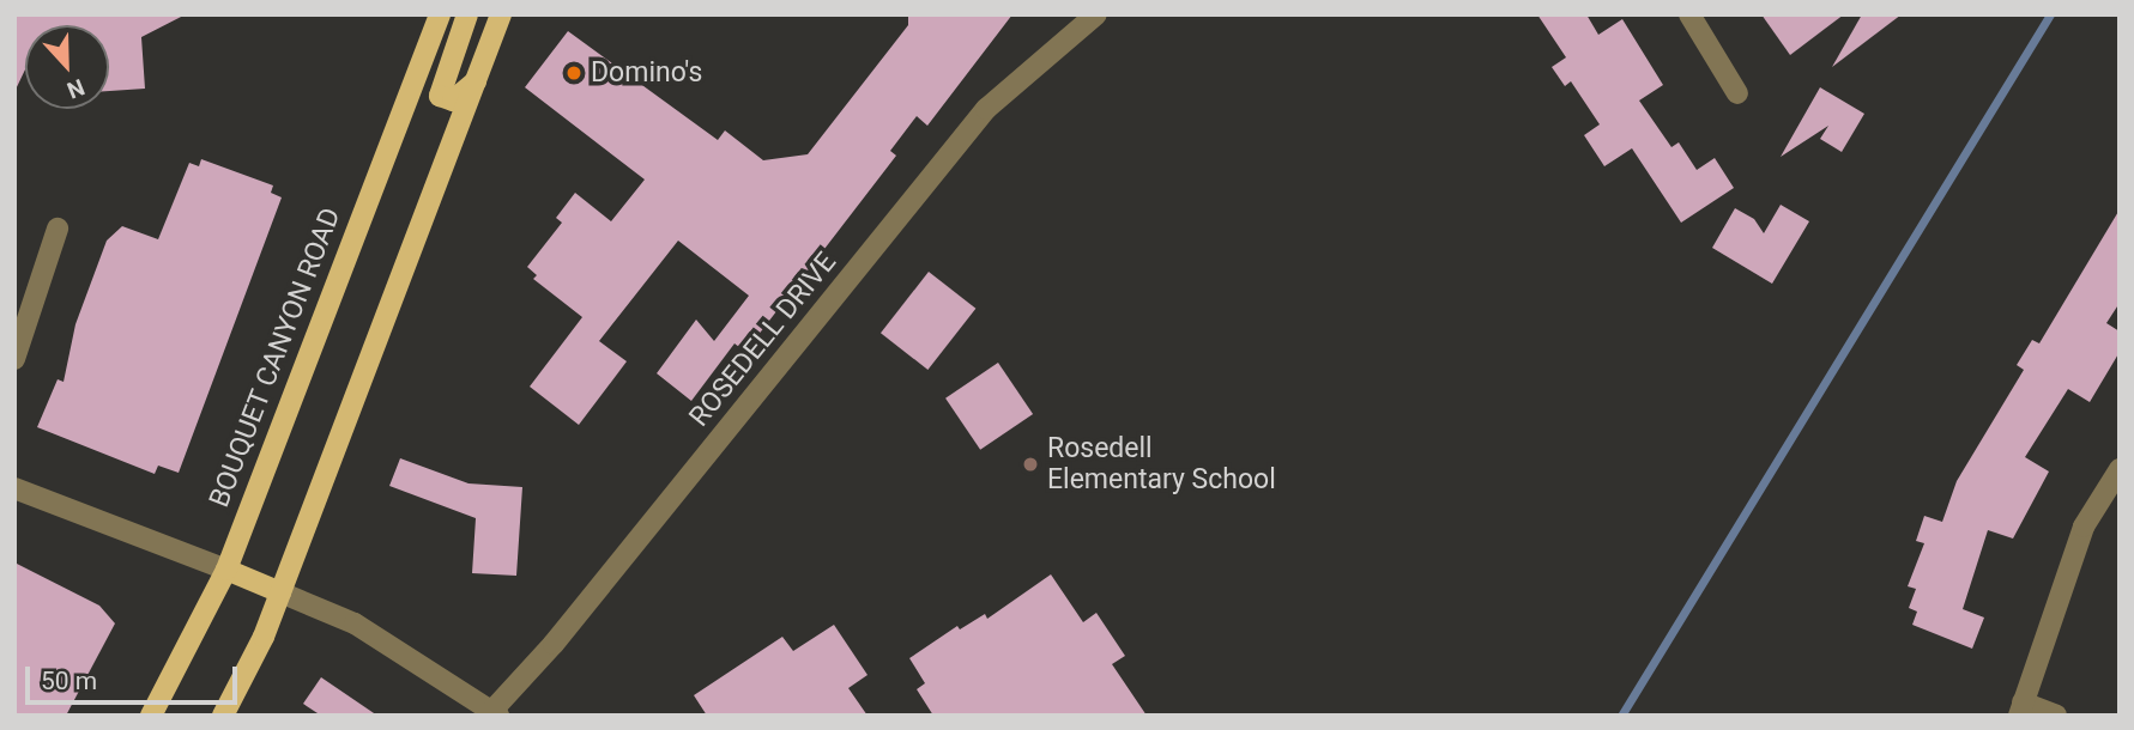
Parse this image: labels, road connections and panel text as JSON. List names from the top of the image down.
{
  "streets": {
    "main road": ["BOUQUET CANYON ROAD"],
    "street": ["ROSEDELL DRIVE"]
  },
  "places": ["Domino's", "Rosedell Elementary School"],
  "scale_bar": "50 m",
  "north": "bottom"
}
